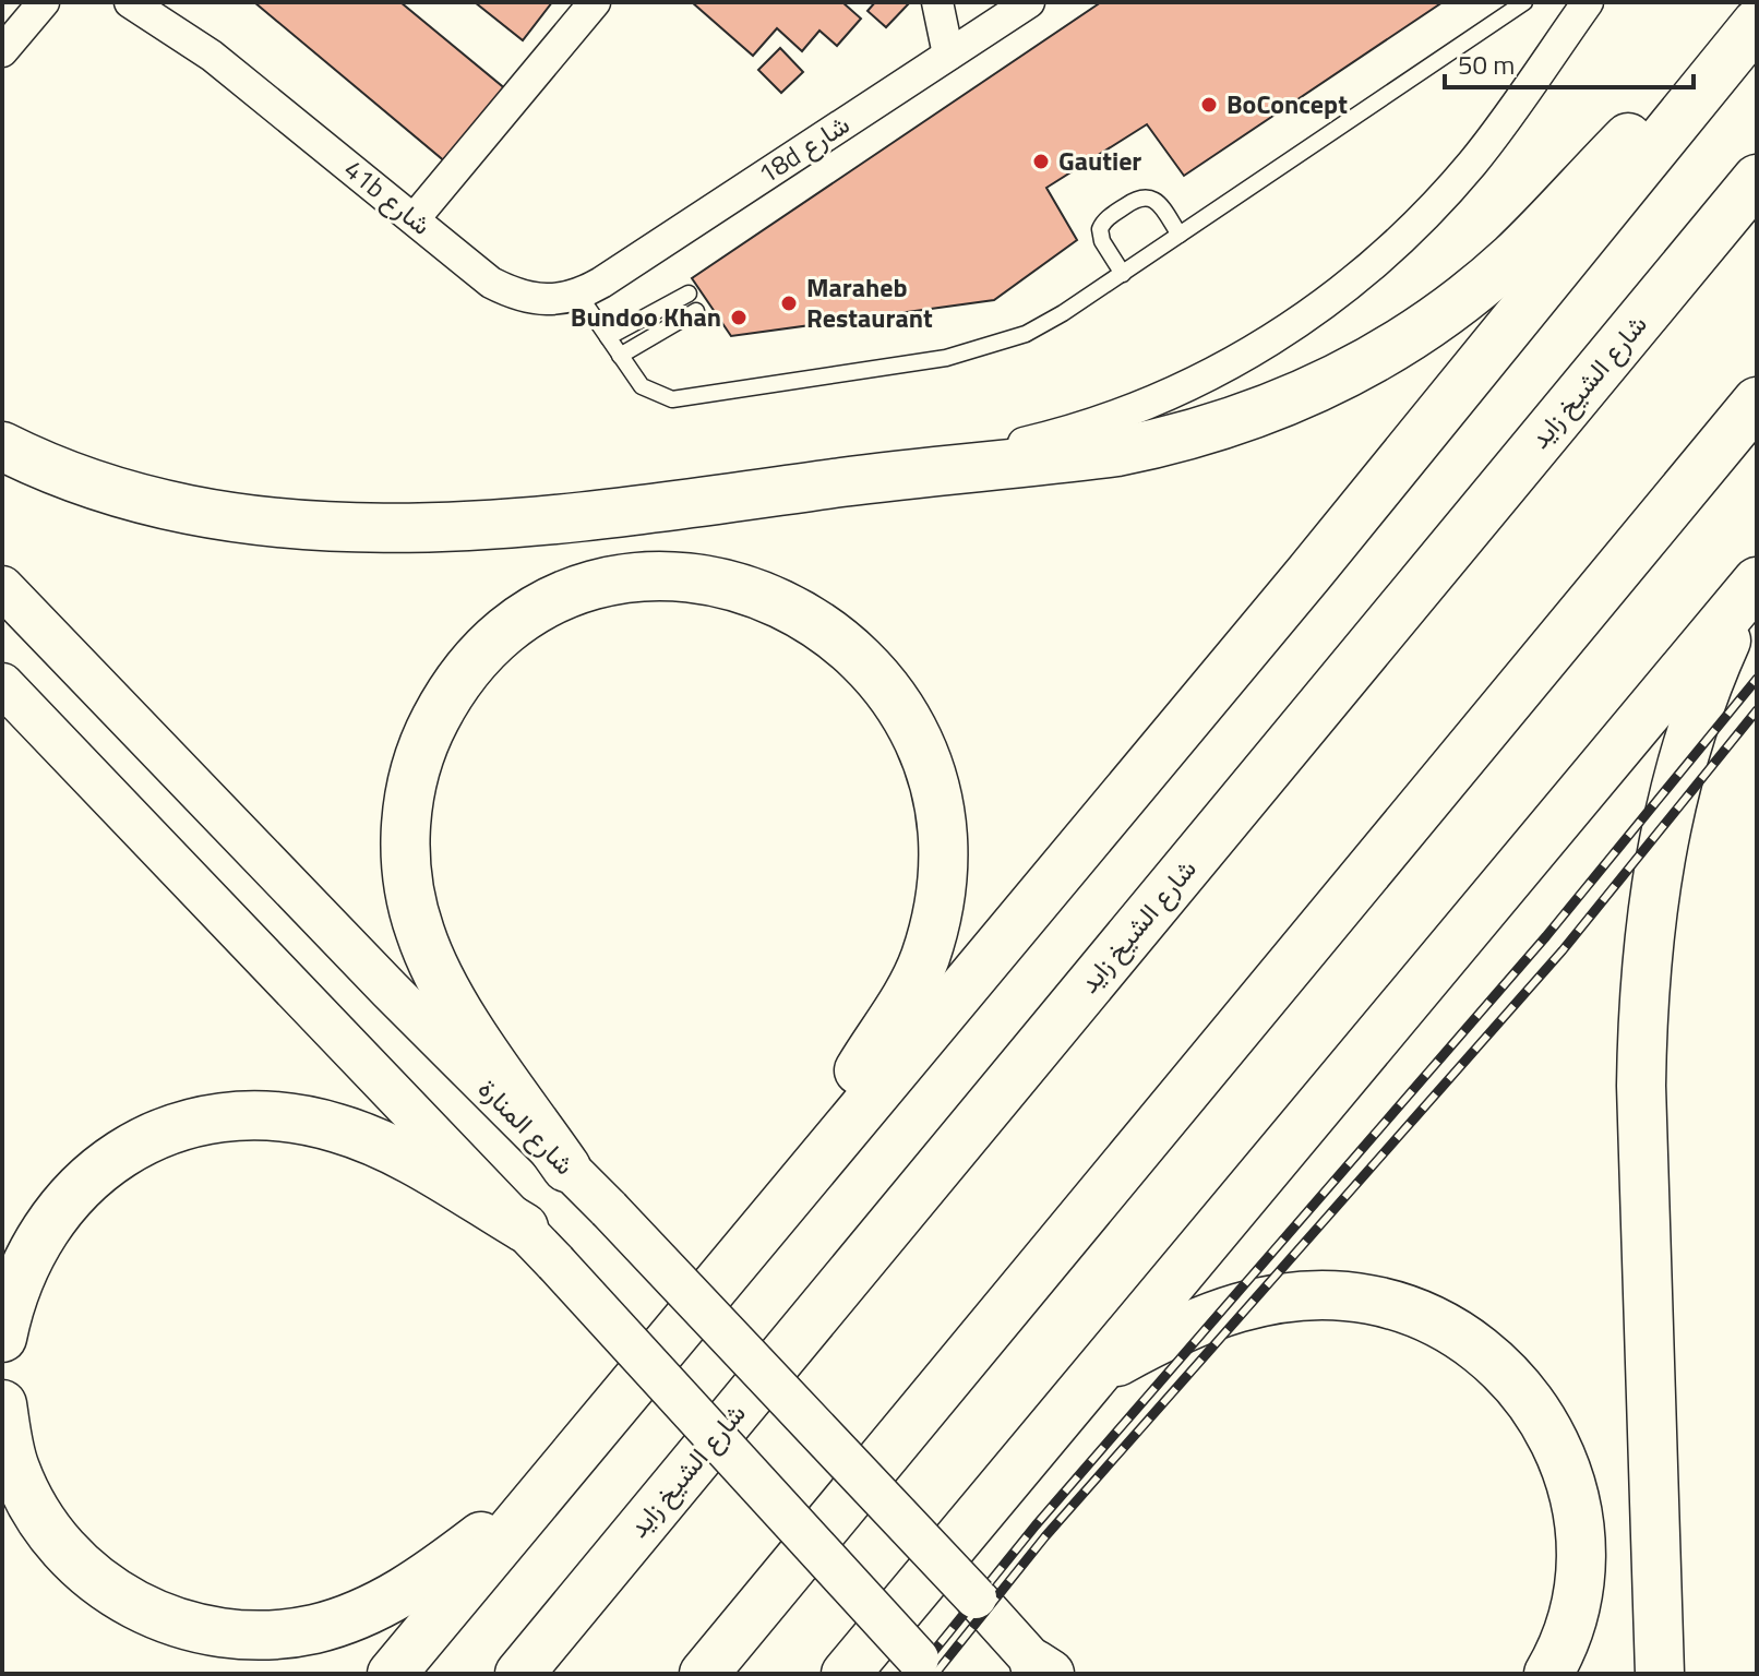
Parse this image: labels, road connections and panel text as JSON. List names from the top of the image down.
{
  "streets": {
    "highway": ["شارع الشيخ زايد"],
    "main road": ["شارع المنارة"],
    "street": ["18d شارع", "41b شارع"]
  },
  "crossings": [
    ["18d شارع", "41b شارع"]
  ],
  "places": [
    "BoConcept",
    "Gautier",
    "Maraheb Restaurant",
    "Bundoo Khan"
  ],
  "scale_bar": "50 m"
}
